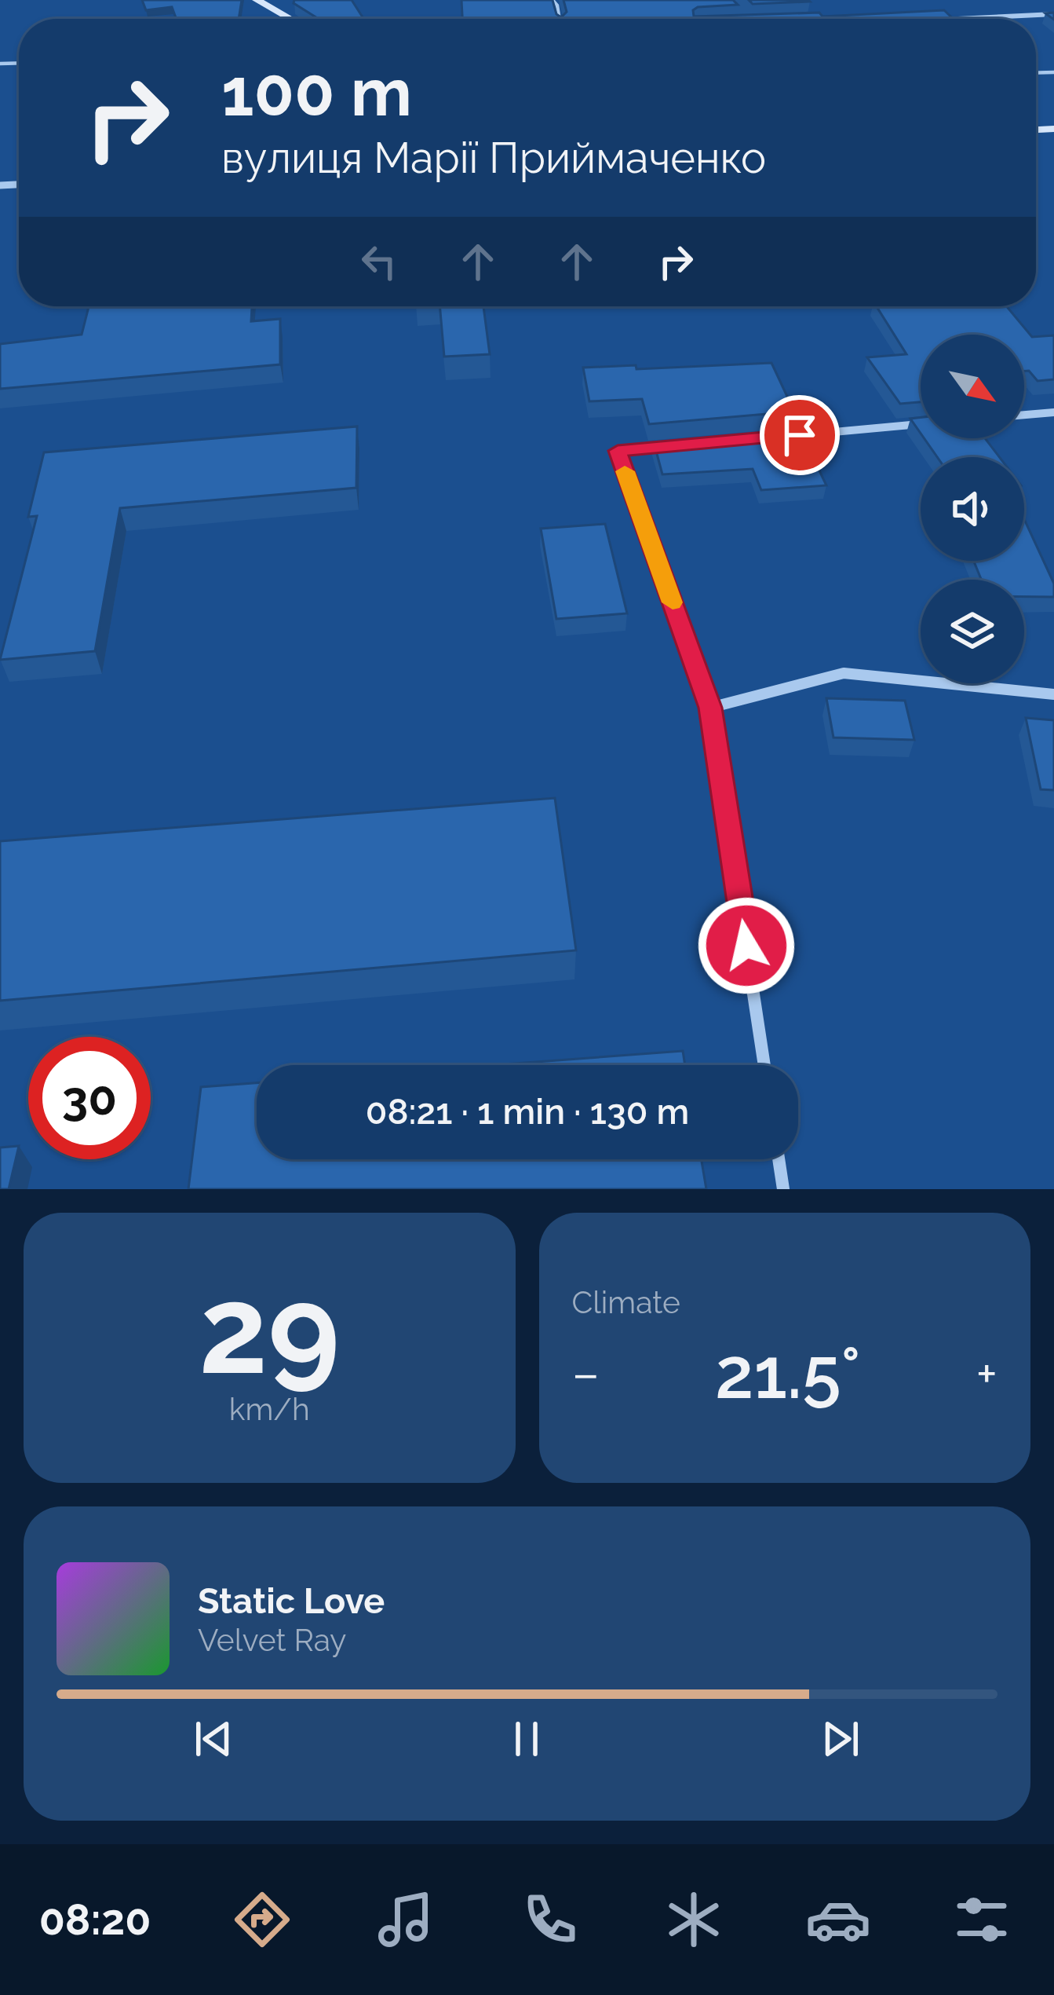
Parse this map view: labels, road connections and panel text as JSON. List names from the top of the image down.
{
  "north": "bottom right",
  "page": {
    "turn": ["100 m", "вулиця Марії Приймаченко"],
    "limit": "30",
    "trip": "08:21 · 1 min · 130 m",
    "tile": [
      ["29", "km/h"],
      "Climate"
    ],
    "heat": ["−", "21.5°", "+"],
    "song": ["Static Love", "Velvet Ray"],
    "tabs": "08:20"
  }
}
